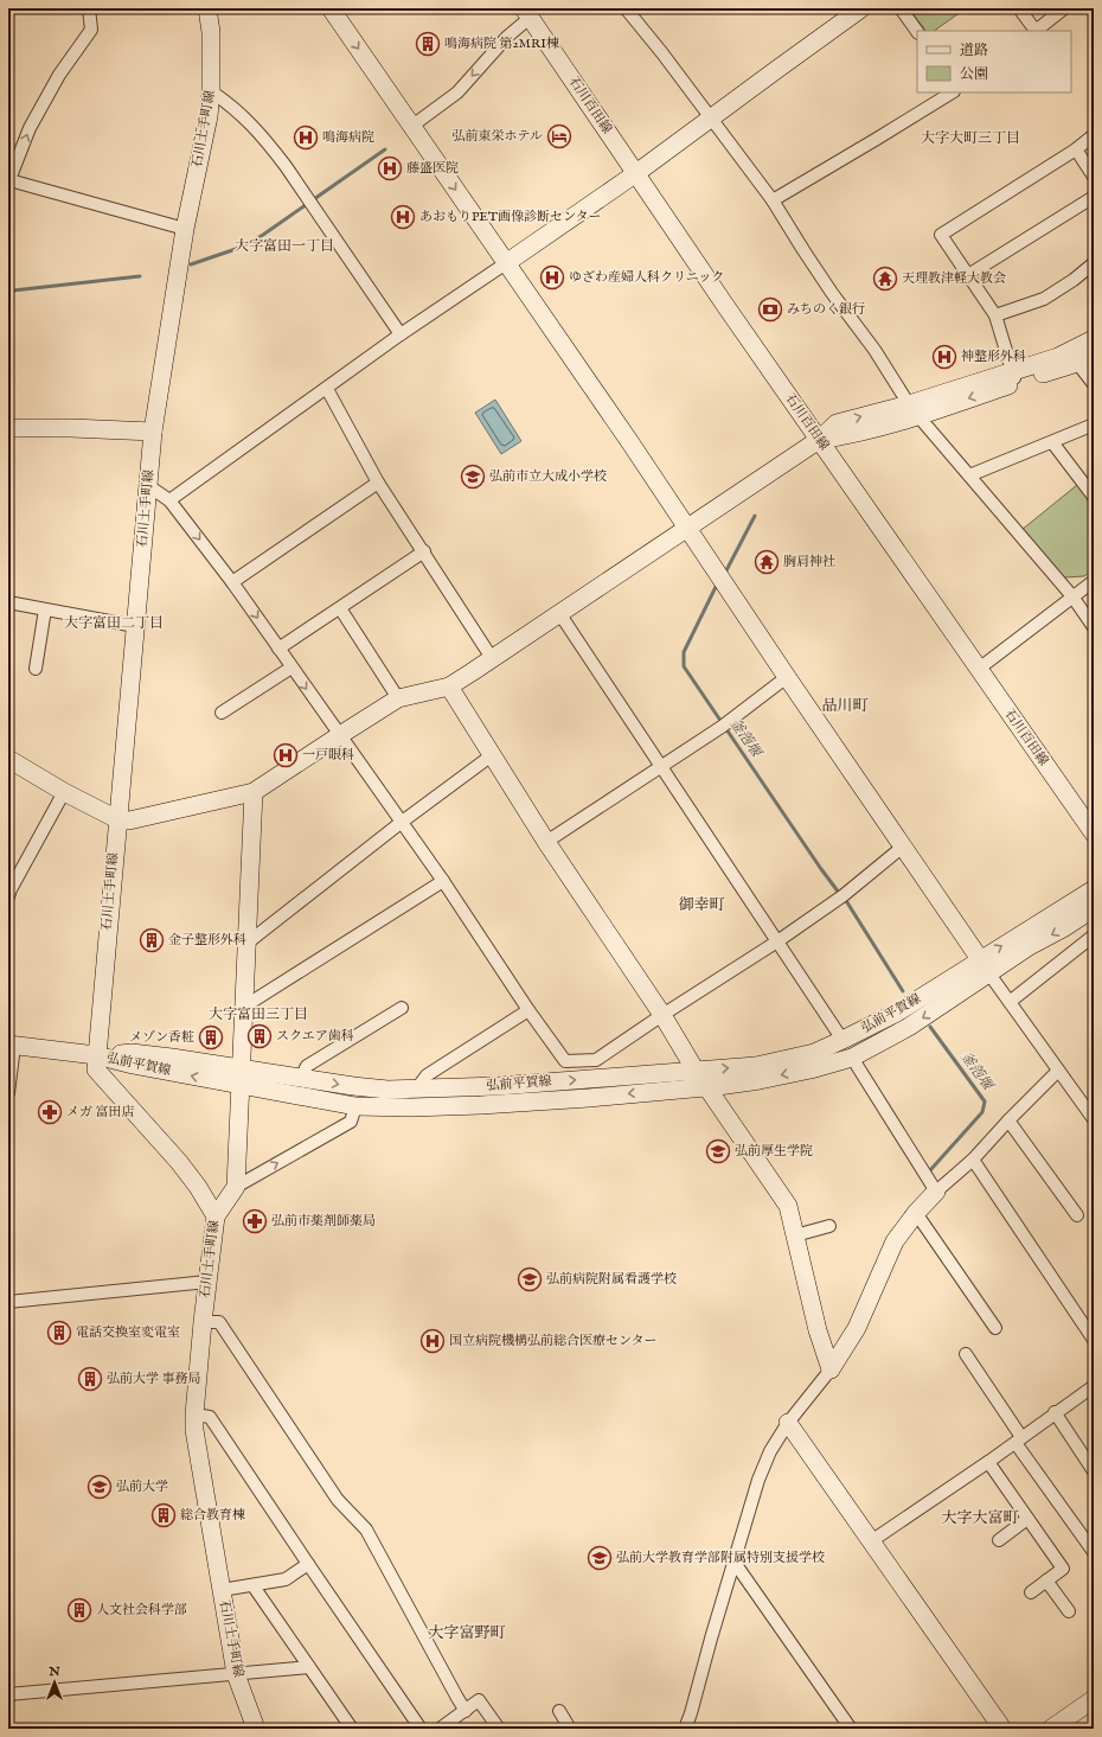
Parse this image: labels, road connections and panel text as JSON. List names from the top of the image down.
{
  "streets": {
    "street": ["石川百田線", "石川土手町線", "弘前平賀線"]
  },
  "crossings": [
    ["石川土手町線", "弘前平賀線"]
  ],
  "districts": [
    "大字大町三丁目",
    "大字富田一丁目",
    "大字富田二丁目",
    "品川町",
    "御幸町",
    "大字富田三丁目",
    "大字大富町",
    "大字富野町"
  ],
  "water": ["釜萢堰"],
  "places": {
    "building": [
      "鳴海病院 第2MRI棟",
      "金子整形外科",
      "スクエア歯科",
      "メゾン香粧",
      "電話交換室変電室",
      "弘前大学 事務局",
      "総合教育棟",
      "人文社会科学部"
    ],
    "hotel": ["弘前東栄ホテル"],
    "hospital": [
      "鳴海病院",
      "藤盛医院",
      "あおもりPET画像診断センター",
      "ゆざわ産婦人科クリニック",
      "神整形外科",
      "一戸眼科",
      "国立病院機構弘前総合医療センター"
    ],
    "temple": ["天理教津軽大教会", "胸肩神社"],
    "bank": ["みちのく銀行"],
    "school or university": [
      "弘前市立大成小学校",
      "弘前厚生学院",
      "弘前病院附属看護学校",
      "弘前大学",
      "弘前大学教育学部附属特別支援学校"
    ],
    "pharmacy": ["メガ 富田店", "弘前市薬剤師薬局"]
  },
  "legend": ["道路", "公園"],
  "north": "top"
}
